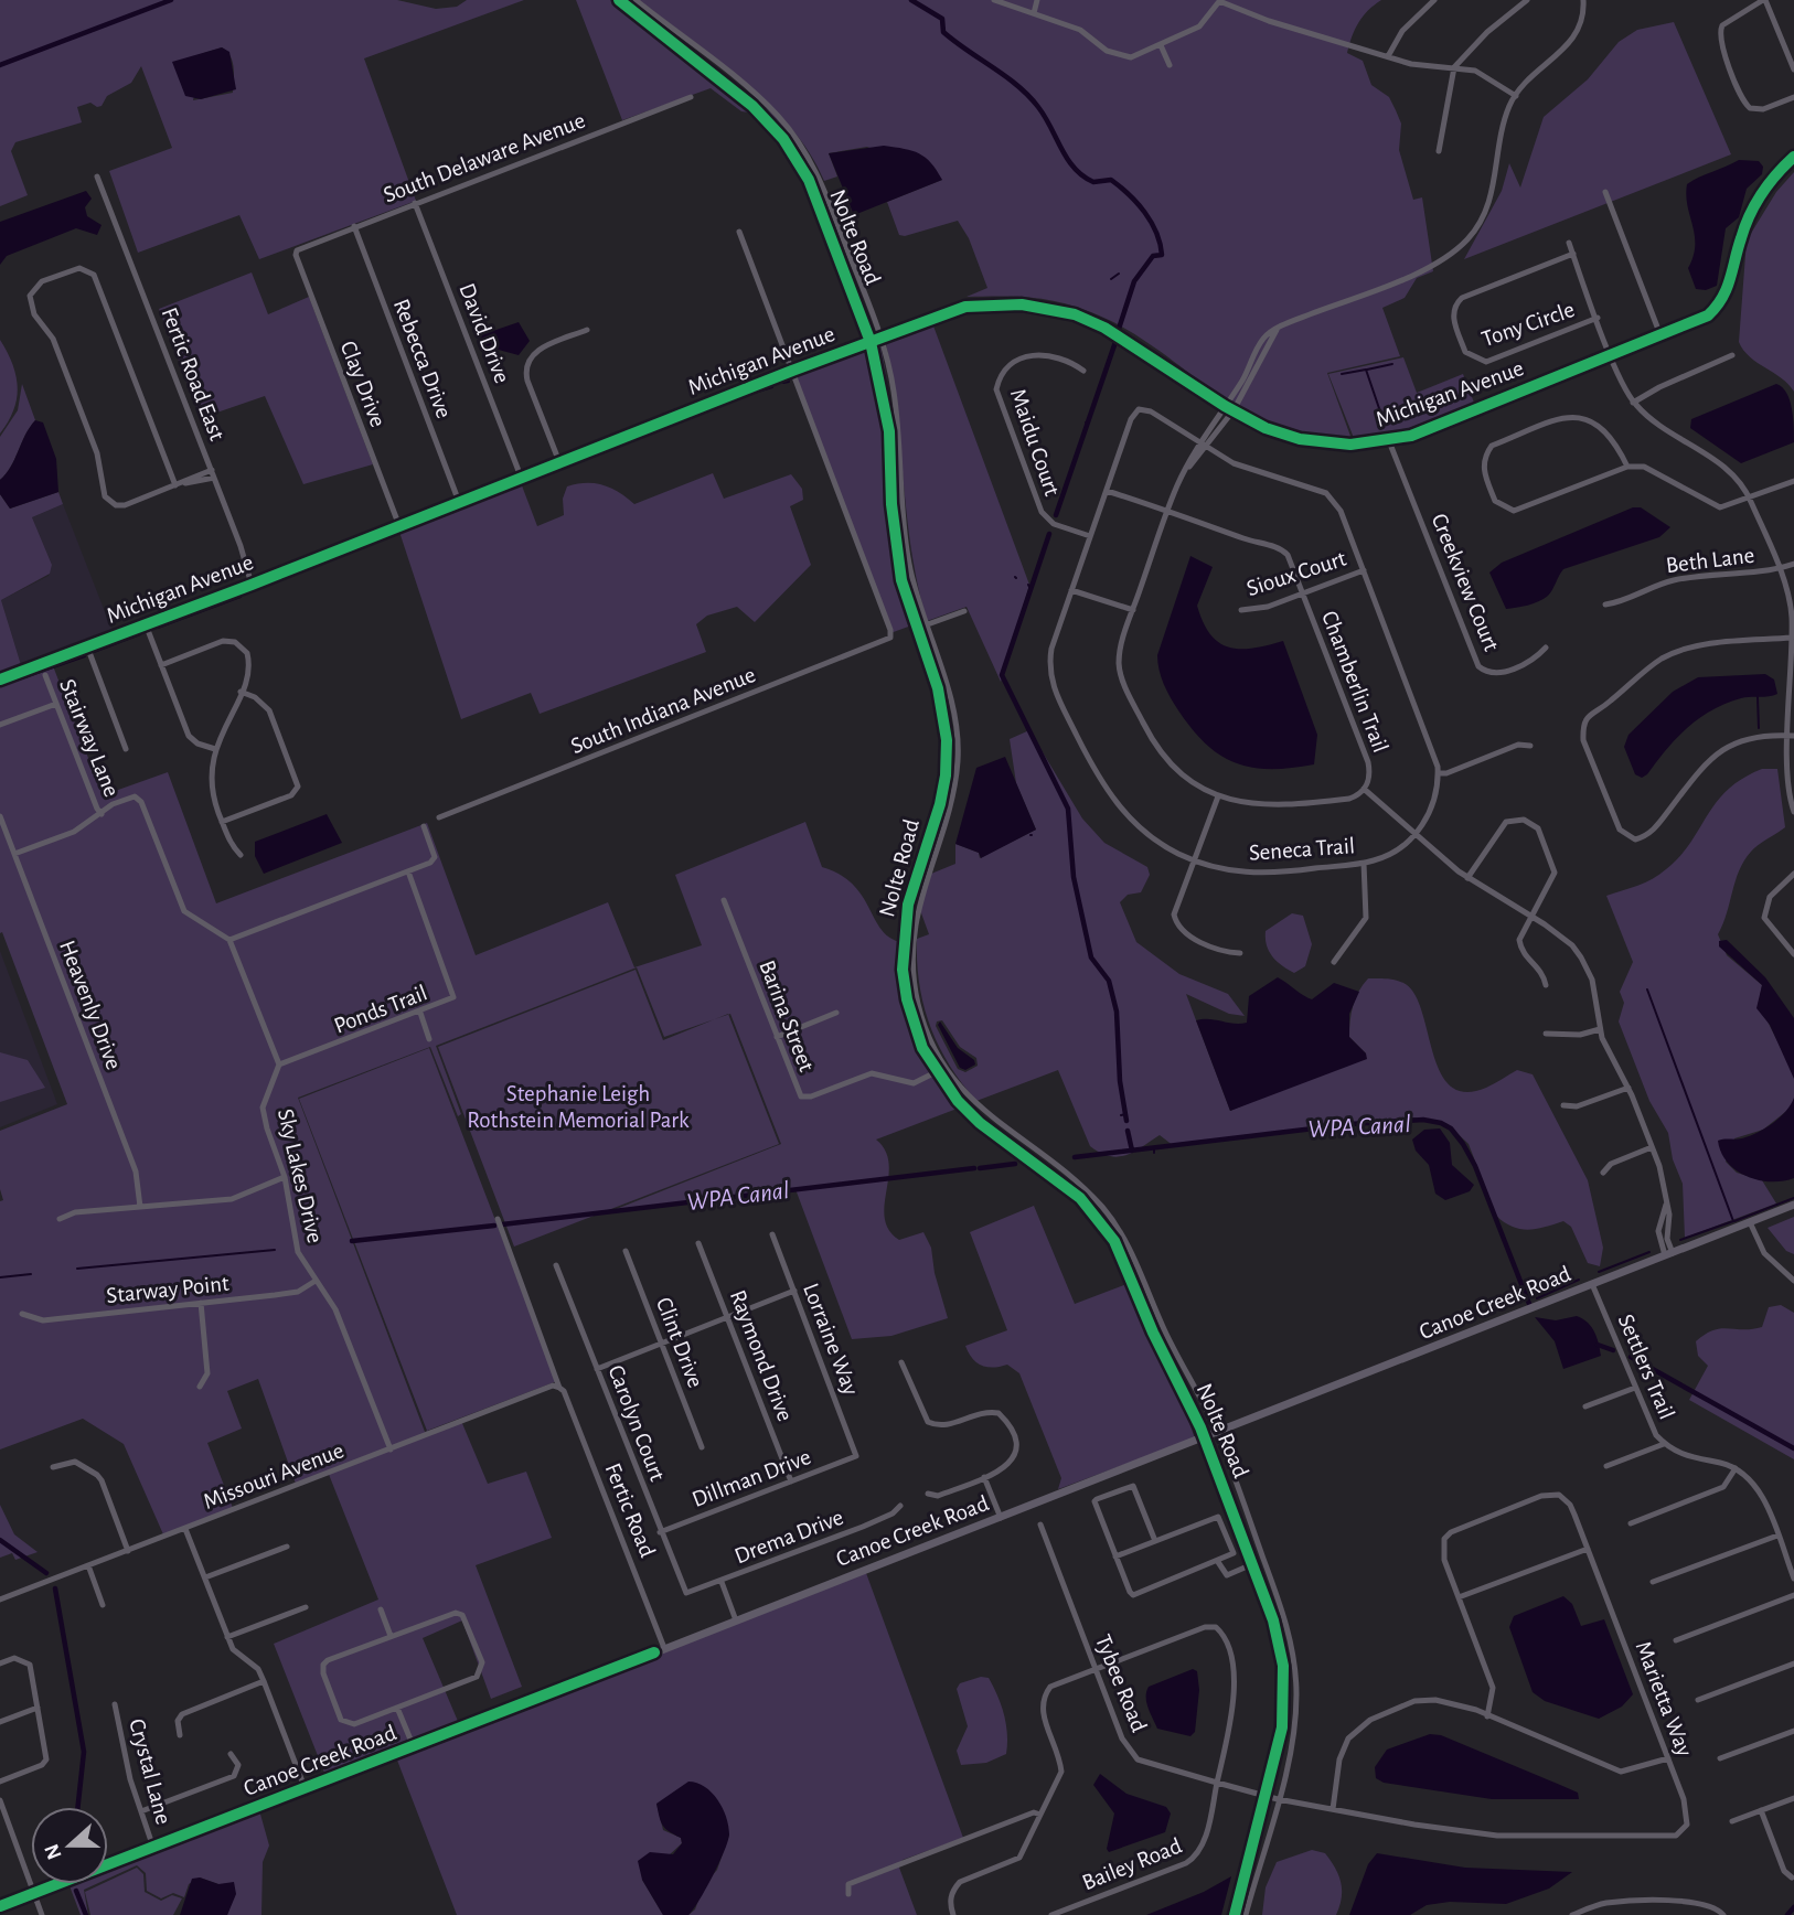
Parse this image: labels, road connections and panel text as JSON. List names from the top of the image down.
{
  "streets": {
    "main road": ["Canoe Creek Road"],
    "street": [
      "South Delaware Avenue",
      "Nolte Road",
      "Tony Circle",
      "David Drive",
      "Rebecca Drive",
      "Michigan Avenue",
      "Fertic Road East",
      "Clay Drive",
      "Maidu Court",
      "Beth Lane",
      "Sioux Court",
      "Creekview Court",
      "Chamberlin Trail",
      "South Indiana Avenue",
      "Stairway Lane",
      "Seneca Trail",
      "Heavenly Drive",
      "Ponds Trail",
      "Barina Street",
      "Sky Lakes Drive",
      "Starway Point",
      "Lorraine Way",
      "Clint Drive",
      "Raymond Drive",
      "Settlers Trail",
      "Carolyn Court",
      "Missouri Avenue",
      "Dillman Drive",
      "Fertic Road",
      "Drema Drive",
      "Tybee Road",
      "Marietta Way",
      "Crystal Lane",
      "Bailey Road"
    ]
  },
  "crossings": [
    ["South Delaware Avenue", "David Drive"],
    ["South Delaware Avenue", "Rebecca Drive"],
    ["South Delaware Avenue", "Clay Drive"],
    ["Nolte Road", "Michigan Avenue"],
    ["Nolte Road", "Barina Street"],
    ["Nolte Road", "Canoe Creek Road"],
    ["Nolte Road", "Tybee Road"],
    ["Nolte Road", "Marietta Way"],
    ["David Drive", "Michigan Avenue"],
    ["Rebecca Drive", "Michigan Avenue"],
    ["Michigan Avenue", "Fertic Road East"],
    ["Michigan Avenue", "Clay Drive"],
    ["Michigan Avenue", "Creekview Court"],
    ["Michigan Avenue", "South Indiana Avenue"],
    ["Maidu Court", "Seneca Trail"],
    ["Sioux Court", "Chamberlin Trail"],
    ["Sioux Court", "Seneca Trail"],
    ["Ponds Trail", "Sky Lakes Drive"],
    ["Sky Lakes Drive", "Starway Point"],
    ["Sky Lakes Drive", "Missouri Avenue"],
    ["Canoe Creek Road", "Settlers Trail"],
    ["Canoe Creek Road", "Fertic Road"],
    ["Canoe Creek Road", "Crystal Lane"],
    ["Lorraine Way", "Dillman Drive"],
    ["Raymond Drive", "Dillman Drive"],
    ["Carolyn Court", "Dillman Drive"],
    ["Carolyn Court", "Drema Drive"],
    ["Missouri Avenue", "Fertic Road"],
    ["Tybee Road", "Marietta Way"],
    ["Tybee Road", "Bailey Road"]
  ],
  "water": ["WPA Canal"],
  "parks": ["Stephanie Leigh Rothstein Memorial Park"],
  "north": "left"
}
